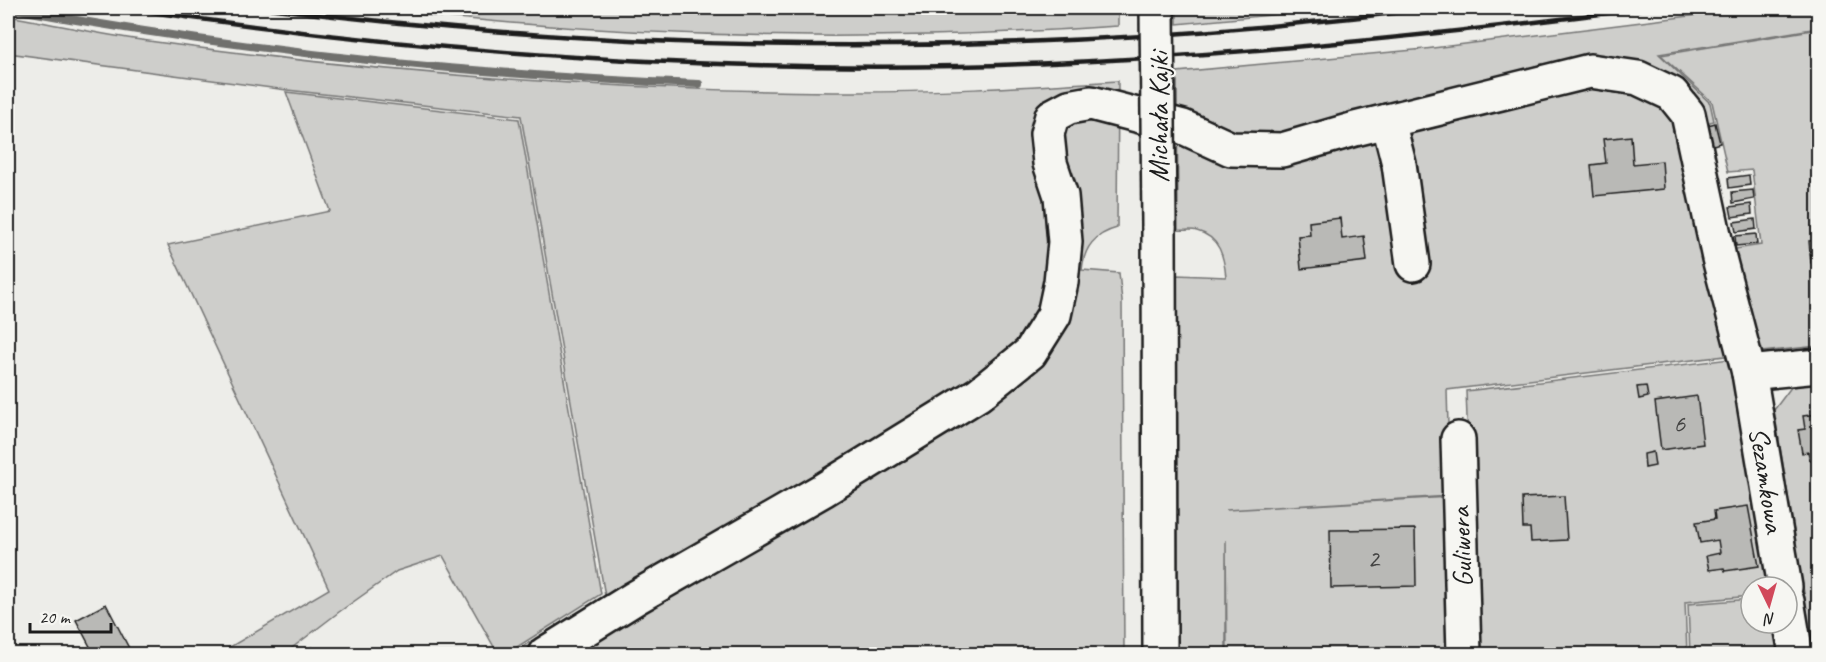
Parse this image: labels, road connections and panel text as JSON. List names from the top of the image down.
{
  "streets": {
    "street": ["Michała Kajki", "Sezamkowa", "Guliwera"]
  },
  "house_numbers": ["6", "2"],
  "scale_bar": "20 m",
  "north": "bottom"
}
